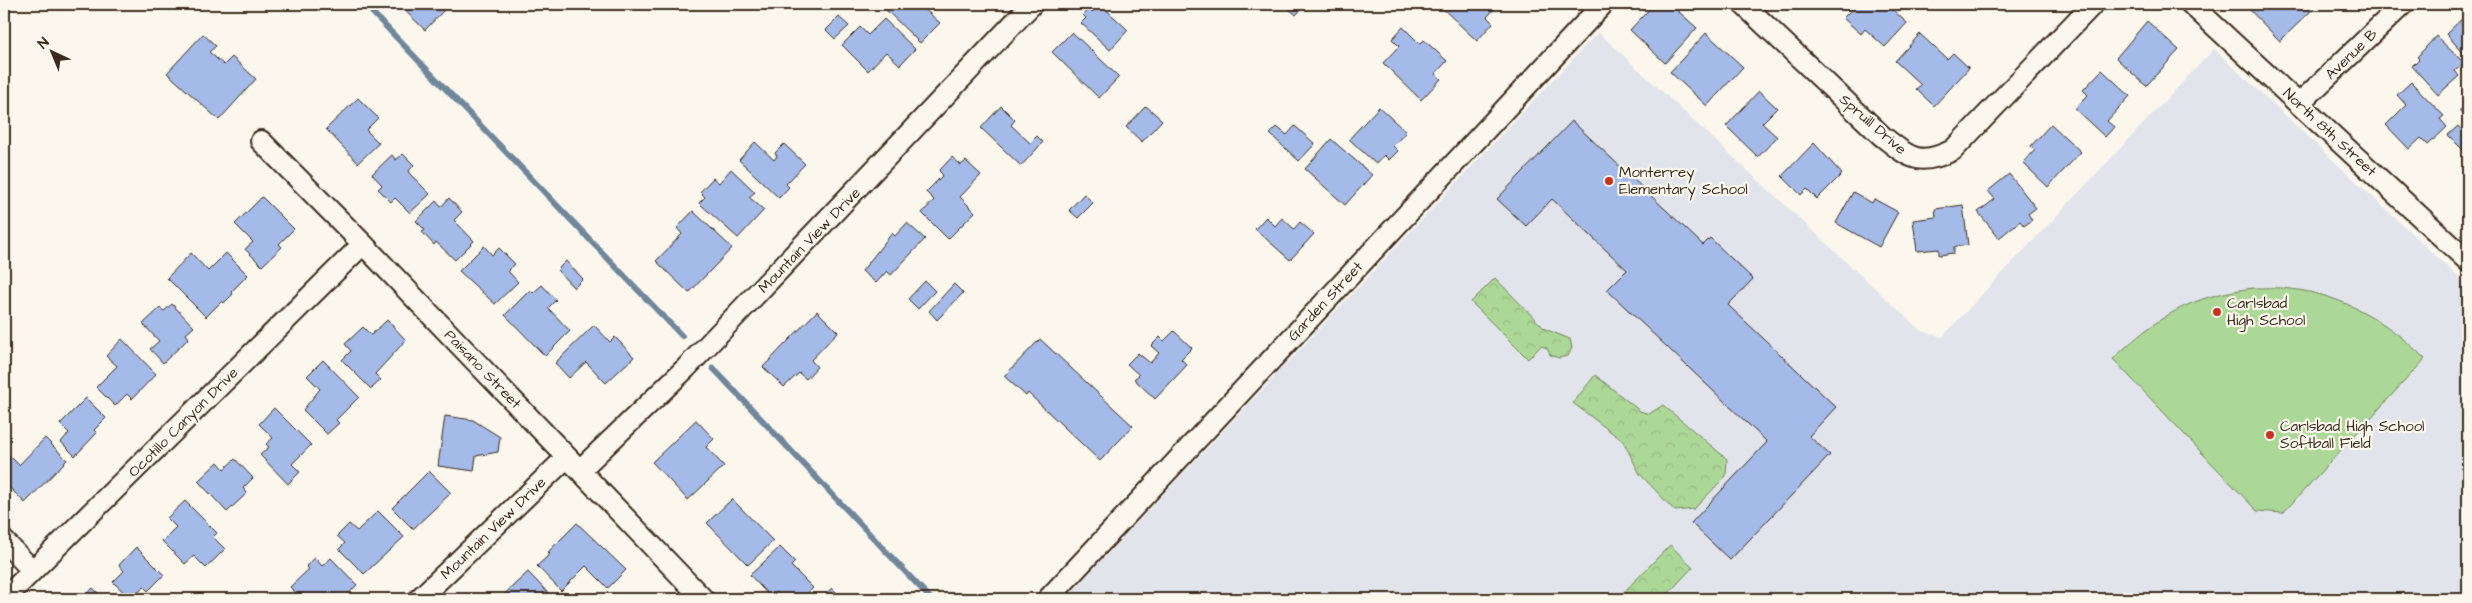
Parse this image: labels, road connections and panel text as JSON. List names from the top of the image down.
{
  "streets": {
    "street": [
      "Avenue B",
      "Spruill Drive",
      "North 8th Street",
      "Mountain View Drive",
      "Garden Street",
      "Paisano Street",
      "Ocotillo Canyon Drive"
    ]
  },
  "crossings": [
    ["Avenue B", "North 8th Street"],
    ["Mountain View Drive", "Paisano Street"],
    ["Paisano Street", "Ocotillo Canyon Drive"]
  ],
  "places": ["Monterrey Elementary School", "Carlsbad High School", "Carlsbad High School Softball Field"],
  "north": "top left"
}
